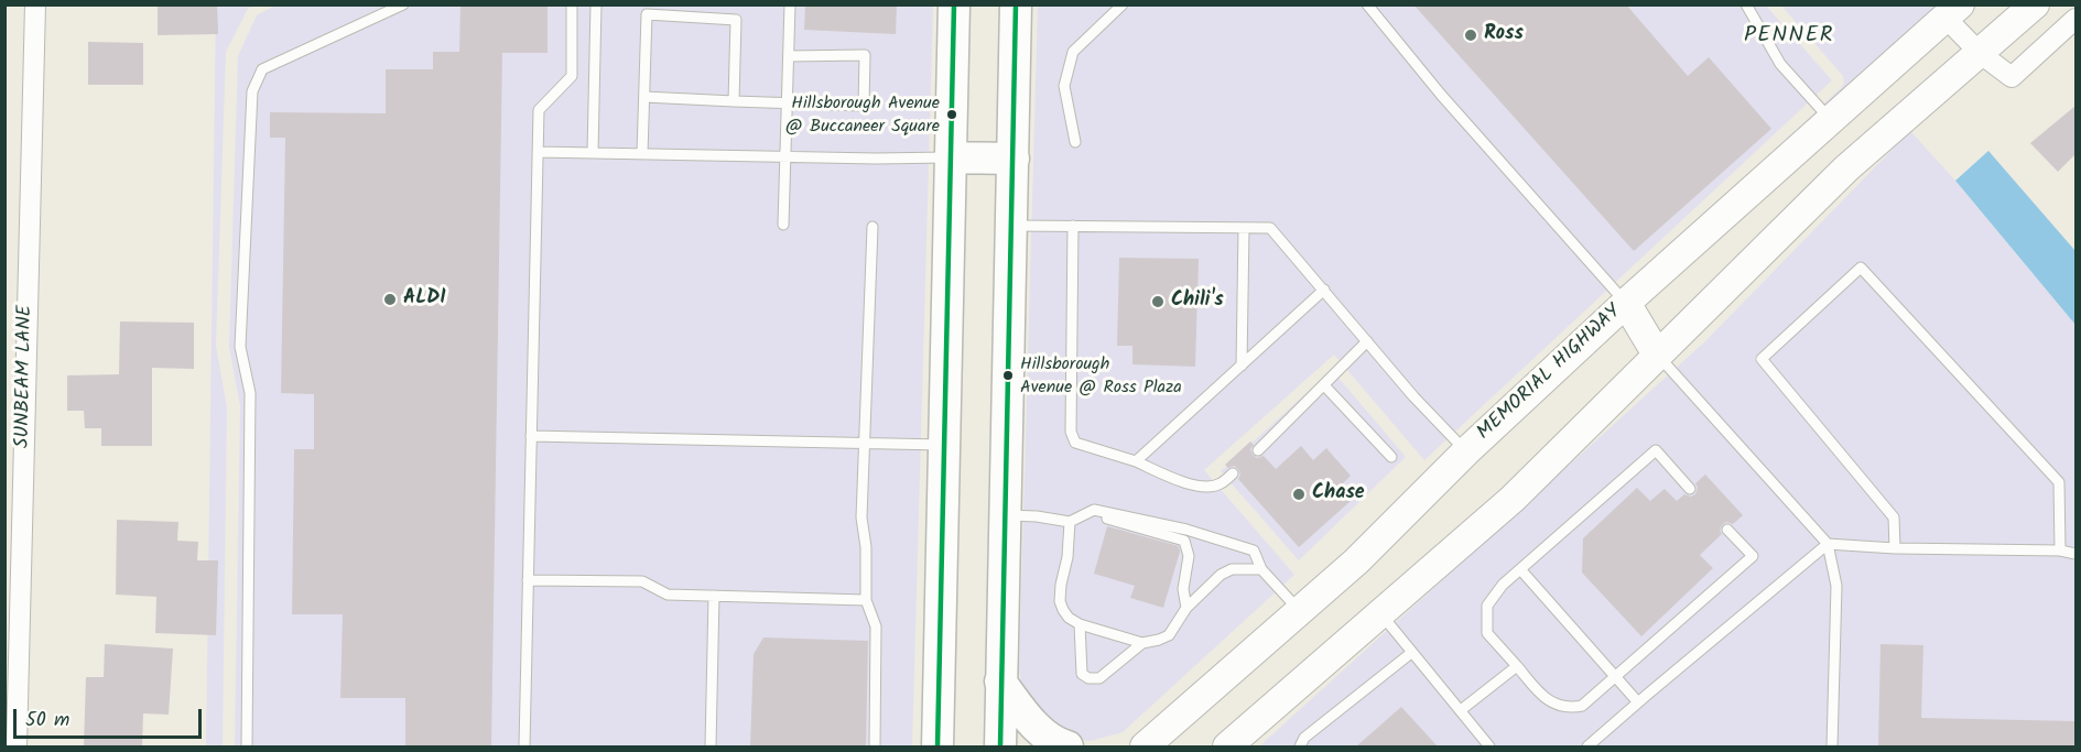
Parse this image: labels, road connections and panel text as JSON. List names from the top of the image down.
{
  "streets": {
    "main road": ["MEMORIAL HIGHWAY"],
    "street": ["SUNBEAM LANE"]
  },
  "districts": ["PENNER"],
  "places": [
    "Ross",
    "Hillsborough Avenue @ Buccaneer Square",
    "ALDI",
    "Chili's",
    "Hillsborough Avenue @ Ross Plaza",
    "Chase"
  ],
  "scale_bar": "50 m"
}
